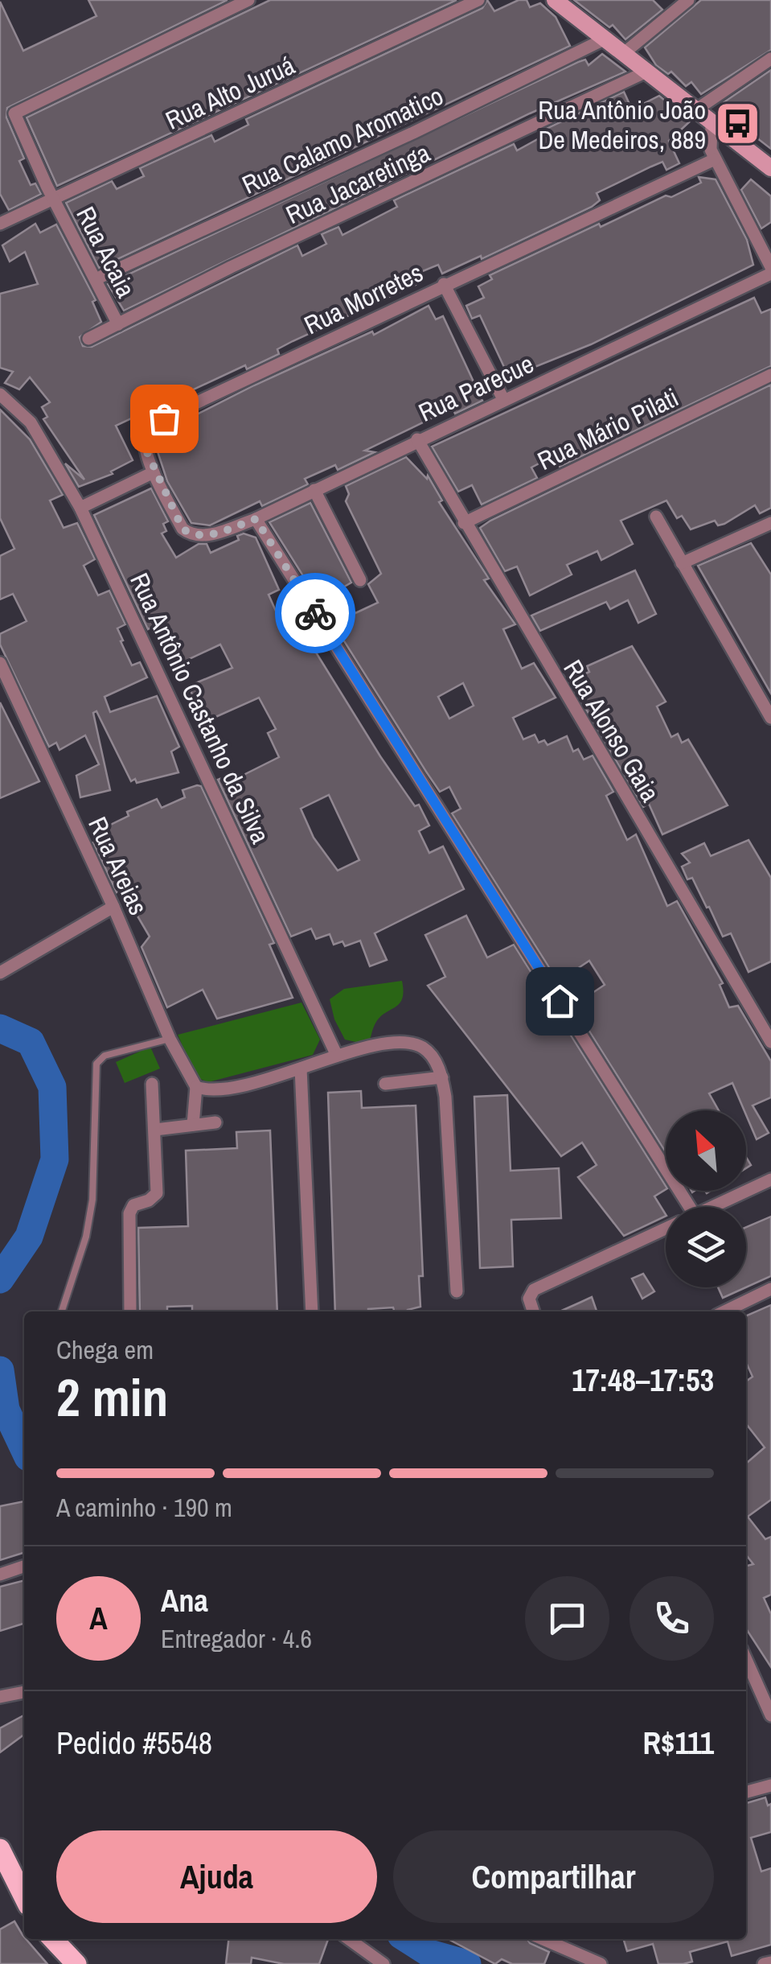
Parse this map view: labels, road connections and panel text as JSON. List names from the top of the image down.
{
  "streets": {
    "street": [
      "Rua Alto Juruá",
      "Rua Calamo Aromatico",
      "Rua Jacaretinga",
      "Rua Acaia",
      "Rua Morretes",
      "Rua Parecue",
      "Rua Mário Pilati",
      "Rua Antônio Castanho da Silva",
      "Rua Alonso Gaia",
      "Rua Areias"
    ]
  },
  "crossings": [
    ["Rua Alto Juruá", "Rua Acaia"],
    ["Rua Calamo Aromatico", "Rua Acaia"],
    ["Rua Jacaretinga", "Rua Acaia"],
    ["Rua Morretes", "Rua Parecue"],
    ["Rua Parecue", "Rua Alonso Gaia"],
    ["Rua Mário Pilati", "Rua Alonso Gaia"]
  ],
  "places": {
    "bus stop": ["Rua Antônio João De Medeiros, 889"]
  },
  "north": "top left",
  "page": {
    "heading": ["2 min", "Chega em", "17:48–17:53"],
    "panel": [
      "Ana",
      "Entregador · 4.6",
      "Pedido #5548",
      "R$111"
    ],
    "bar": "A caminho · 190 m",
    "round": "A",
    "buttons": ["Ajuda", "Compartilhar"]
  }
}
